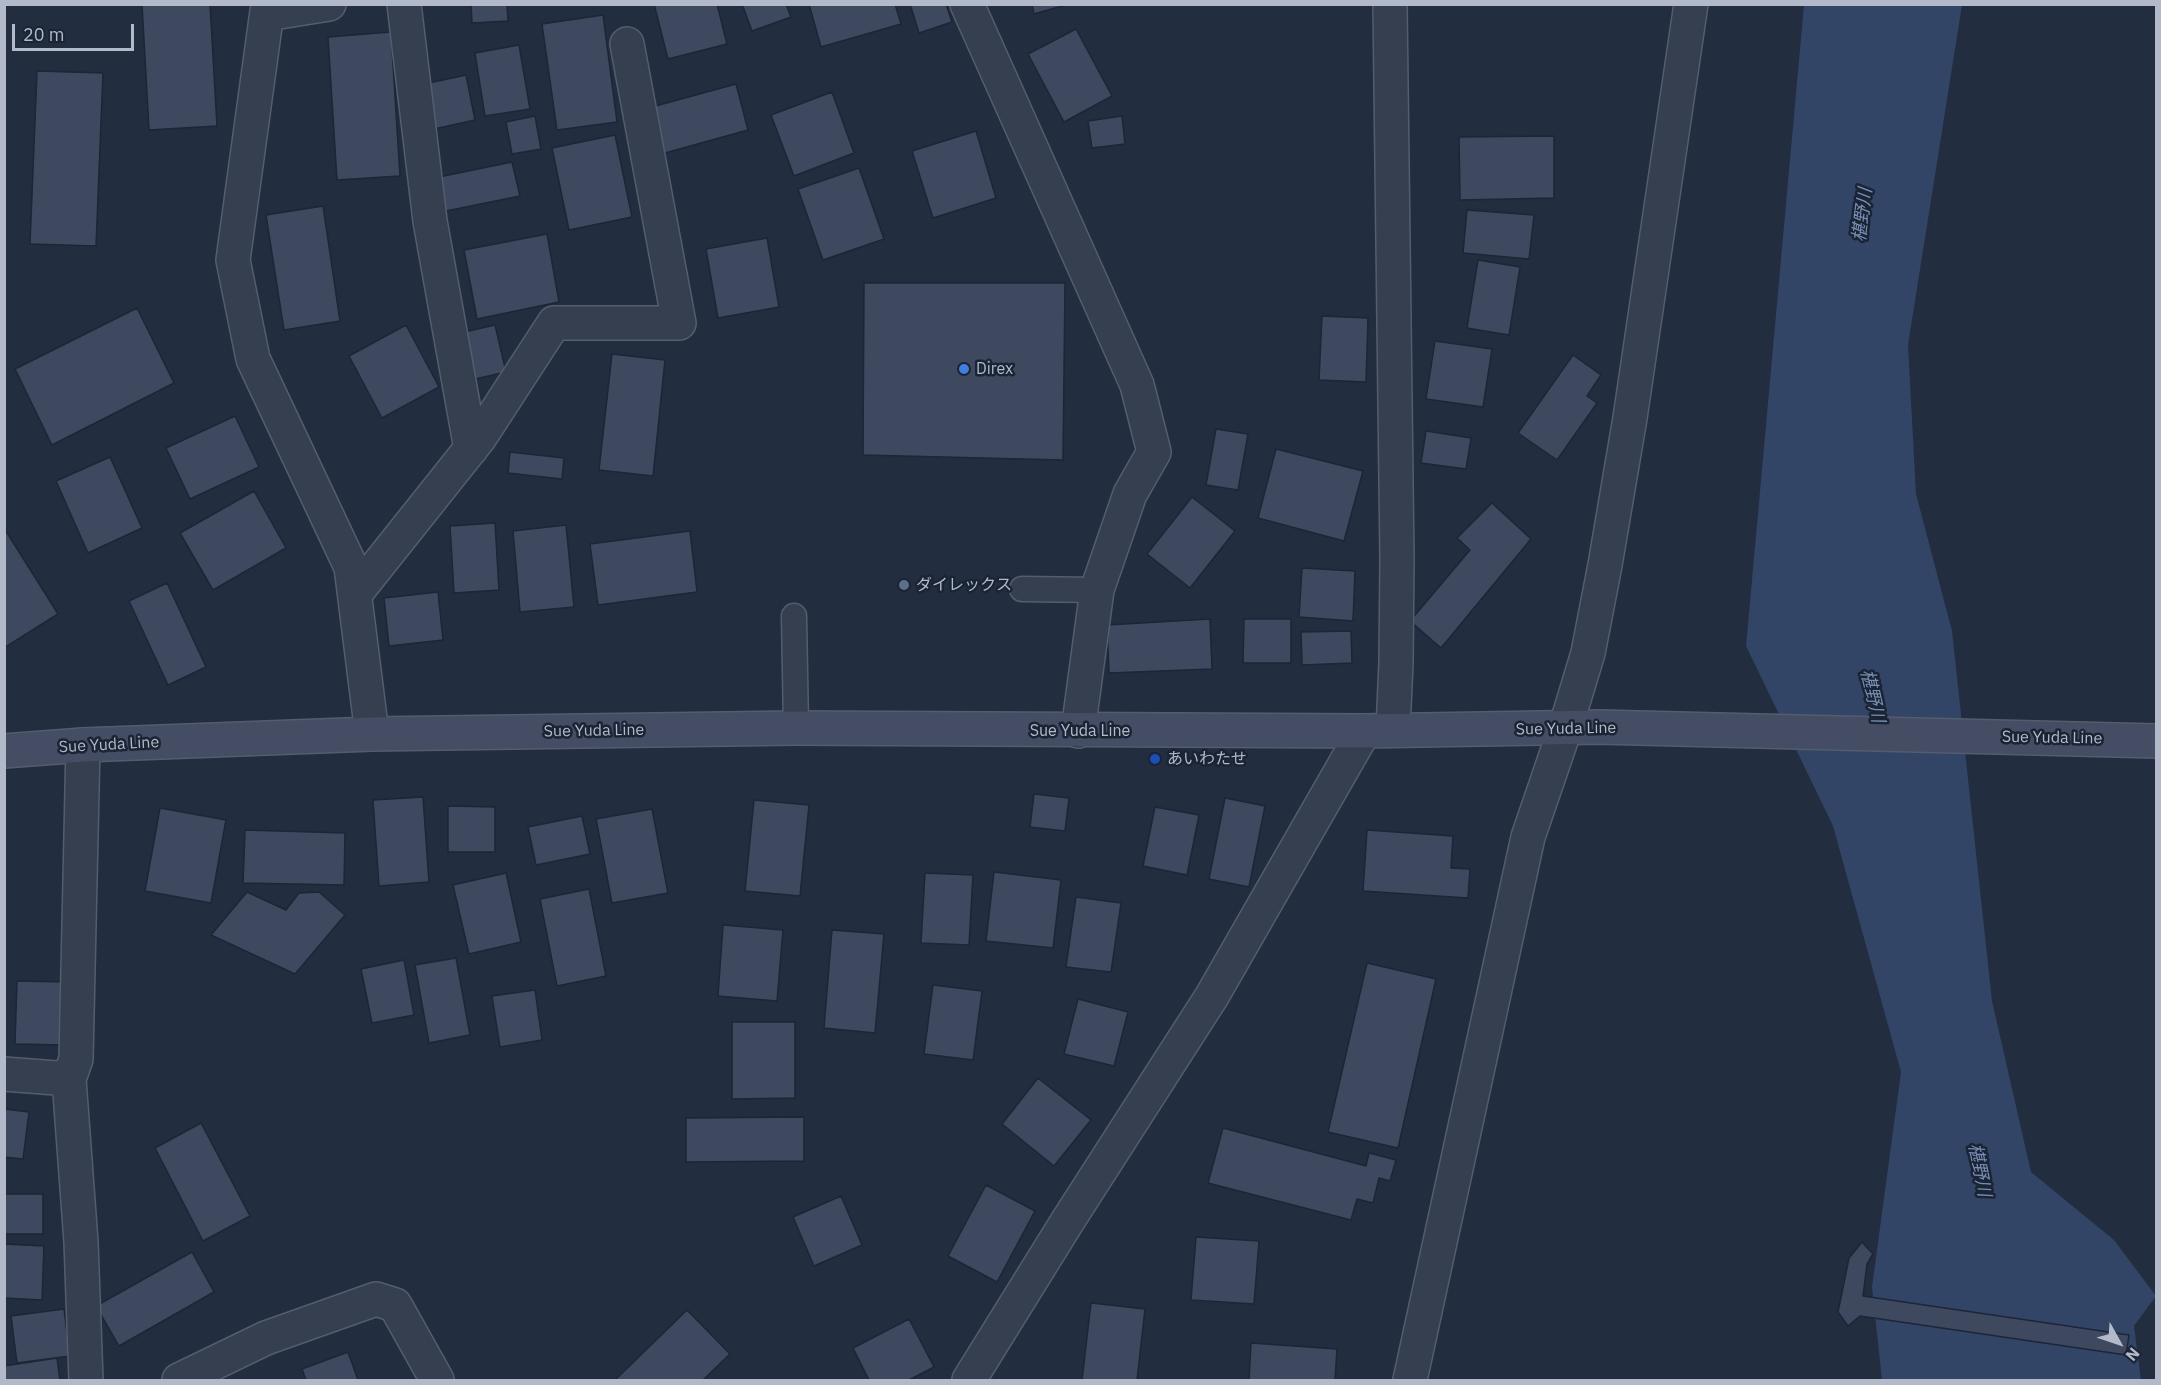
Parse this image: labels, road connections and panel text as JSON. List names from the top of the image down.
{
  "streets": {
    "main road": ["Sue Yuda Line"]
  },
  "water": ["椹野川"],
  "places": ["Direx", "ダイレックス", "あいわたせ"],
  "scale_bar": "20 m",
  "north": "bottom right"
}
